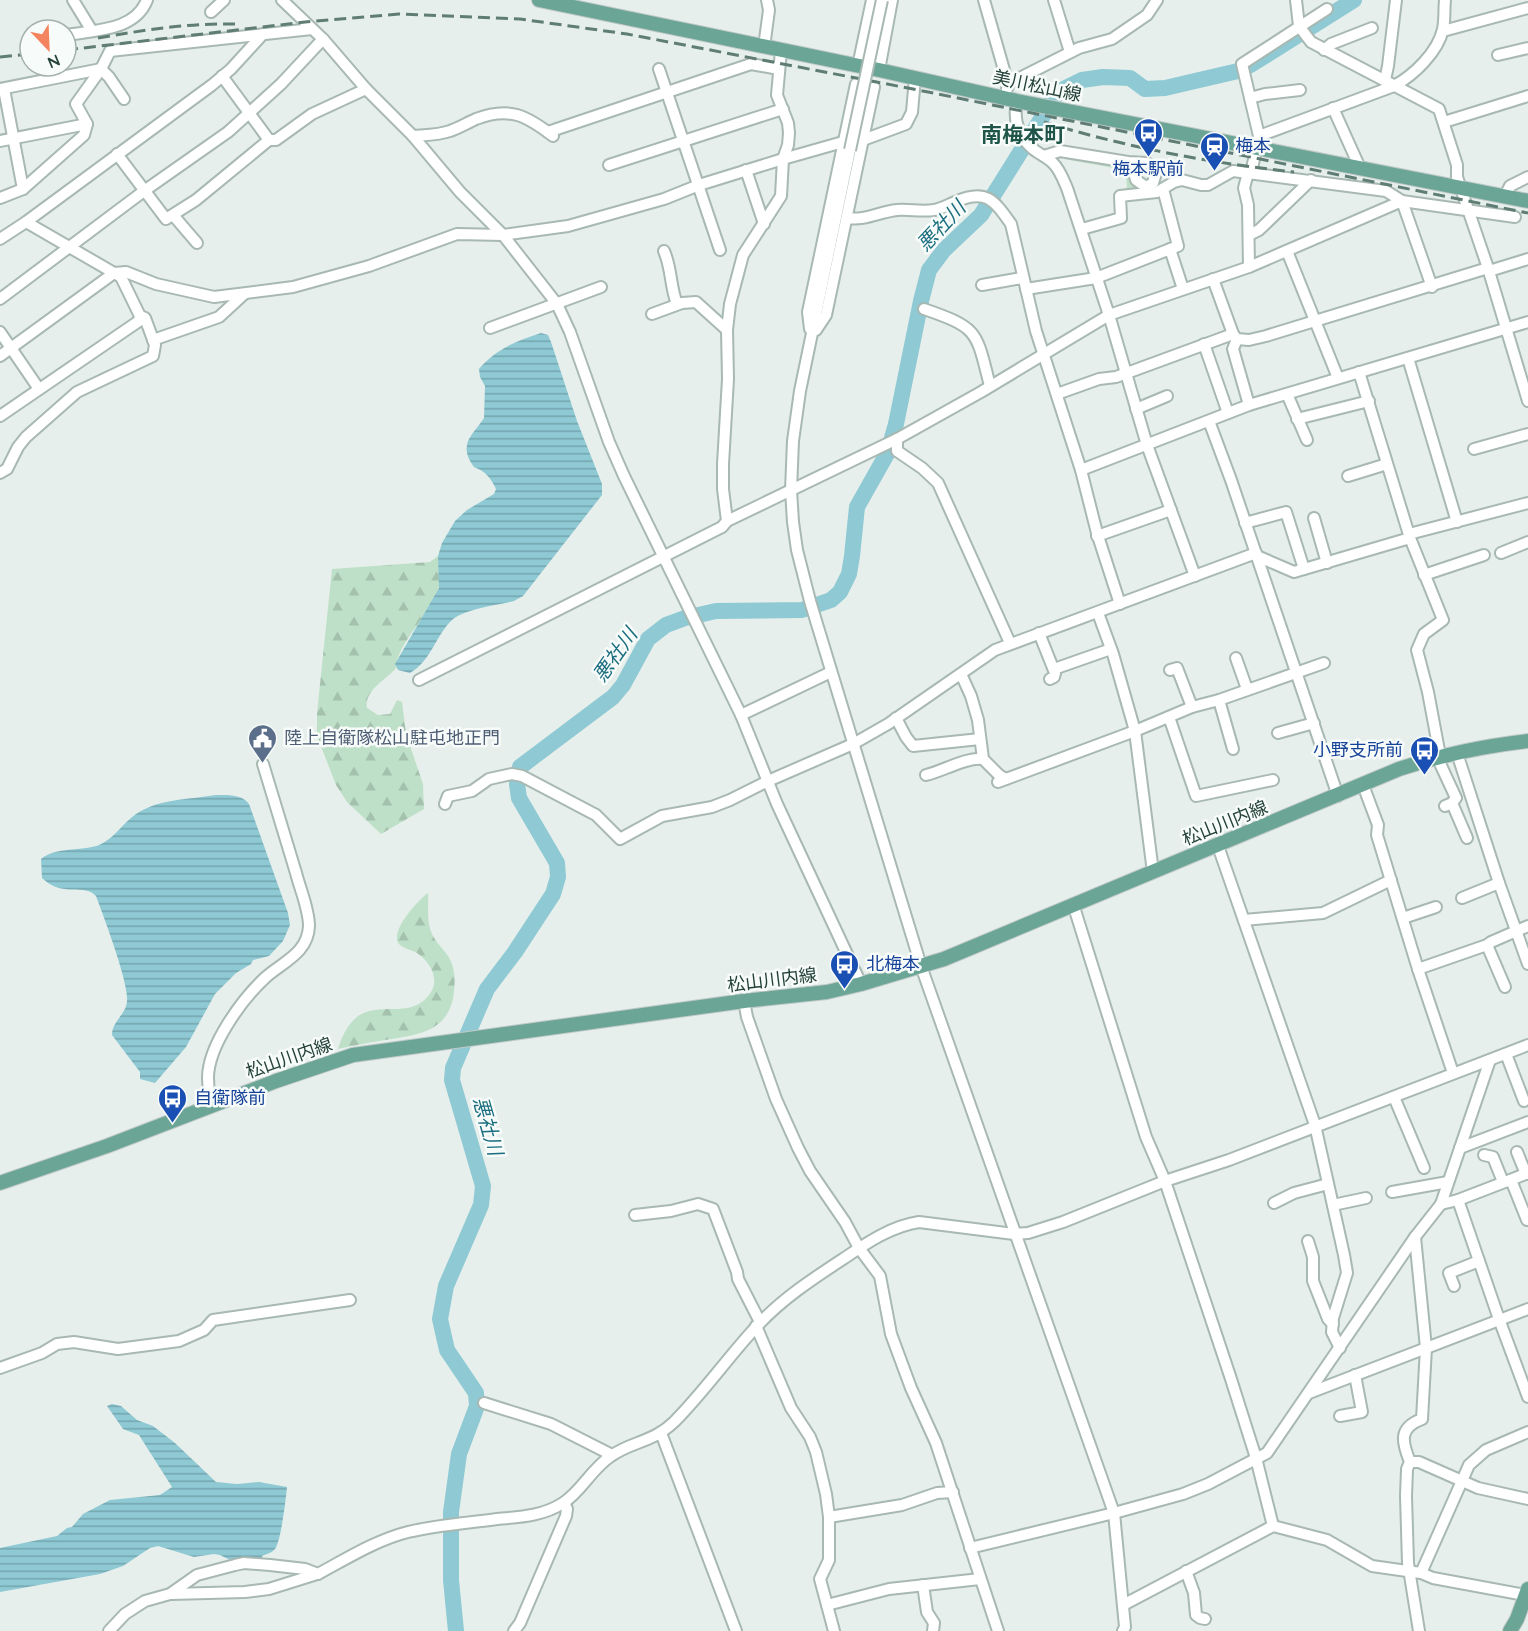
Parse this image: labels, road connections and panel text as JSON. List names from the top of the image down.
{
  "streets": {
    "main road": ["美川松山線", "松山川内線"]
  },
  "districts": ["南梅本町"],
  "water": ["悪社川"],
  "places": {
    "bus stop": [
      "梅本駅前",
      "小野支所前",
      "北梅本",
      "自衛隊前"
    ],
    "station": ["梅本"],
    "public building": ["陸上自衛隊松山駐屯地正門"]
  },
  "north": "bottom right"
}
